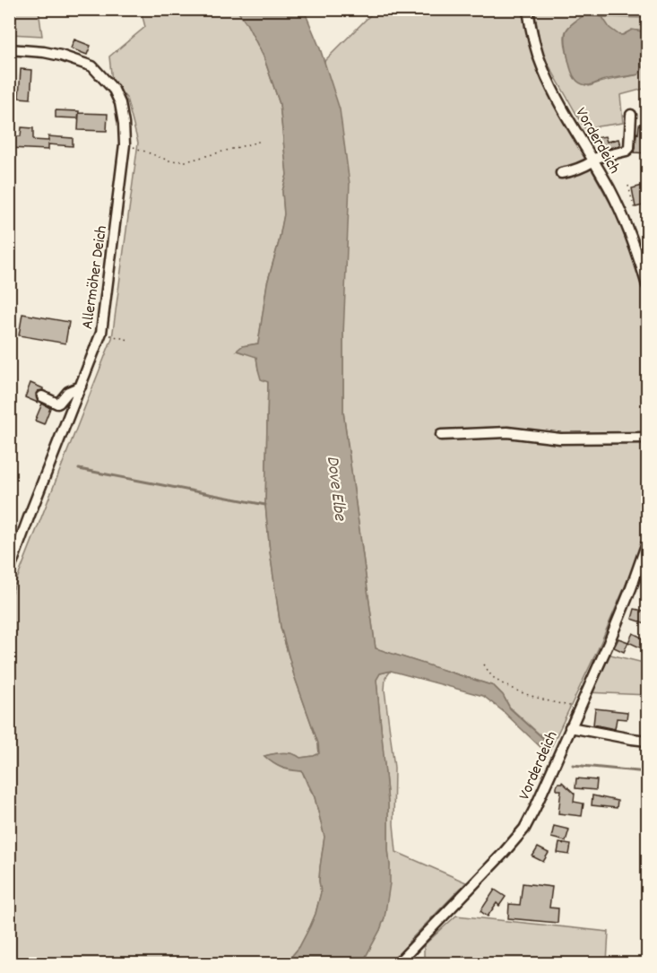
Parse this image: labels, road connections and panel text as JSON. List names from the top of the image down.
{
  "streets": {
    "street": ["Vorderdeich", "Allermöher Deich"]
  },
  "water": ["Dove Elbe"]
}
